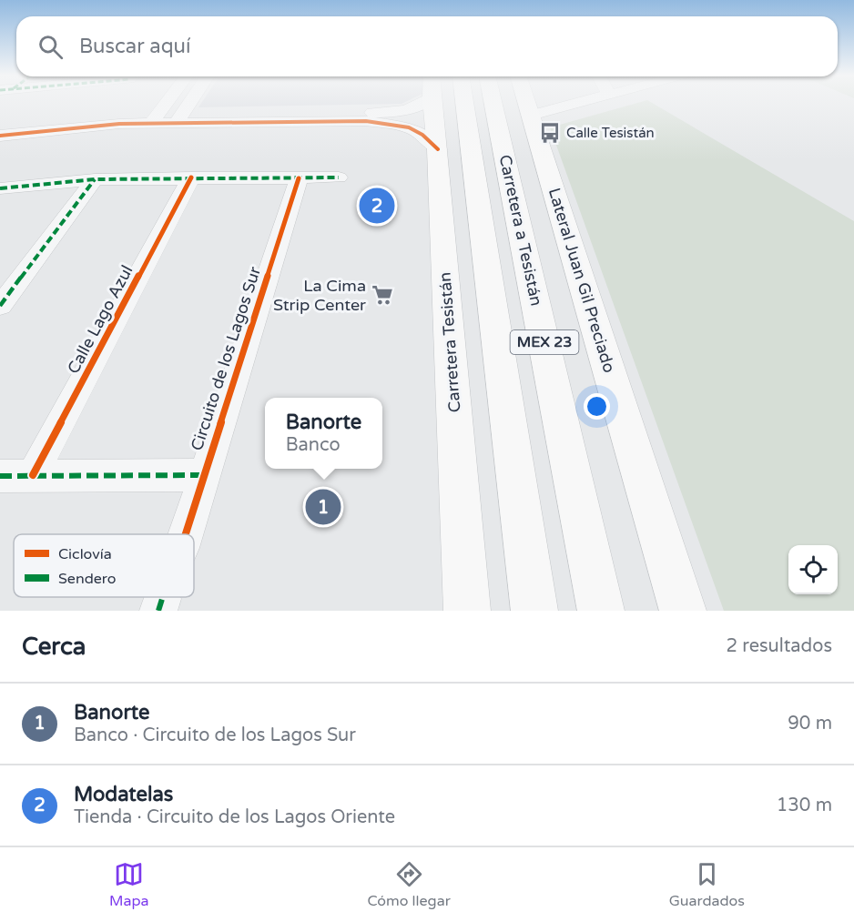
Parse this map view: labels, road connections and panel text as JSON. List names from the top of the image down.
{
  "streets": {
    "main road": [
      "Carretera a Tesistán",
      "Lateral Juan Gil Preciado",
      "Carretera Tesistán",
      "MEX 23"
    ],
    "street": ["Calle Lago Azul", "Circuito de los Lagos Sur"]
  },
  "places": {
    "bus stop": ["Calle Tesistán"],
    "supermarket": ["La Cima Strip Center"]
  },
  "legend": ["Ciclovía", "Sendero"],
  "page": {
    "search": "Buscar aquí",
    "pins": ["2", "1"],
    "popup": ["Banorte", "Banco"],
    "heading": ["Cerca", "2 resultados"],
    "list": [
      {
        "mark": "1",
        "name": "Banorte",
        "note": "Banco · Circuito de los Lagos Sur",
        "value": "90 m"
      },
      {
        "mark": "2",
        "name": "Modatelas",
        "note": "Tienda · Circuito de los Lagos Oriente",
        "value": "130 m"
      }
    ],
    "nav": ["Mapa", "Cómo llegar", "Guardados"]
  }
}
